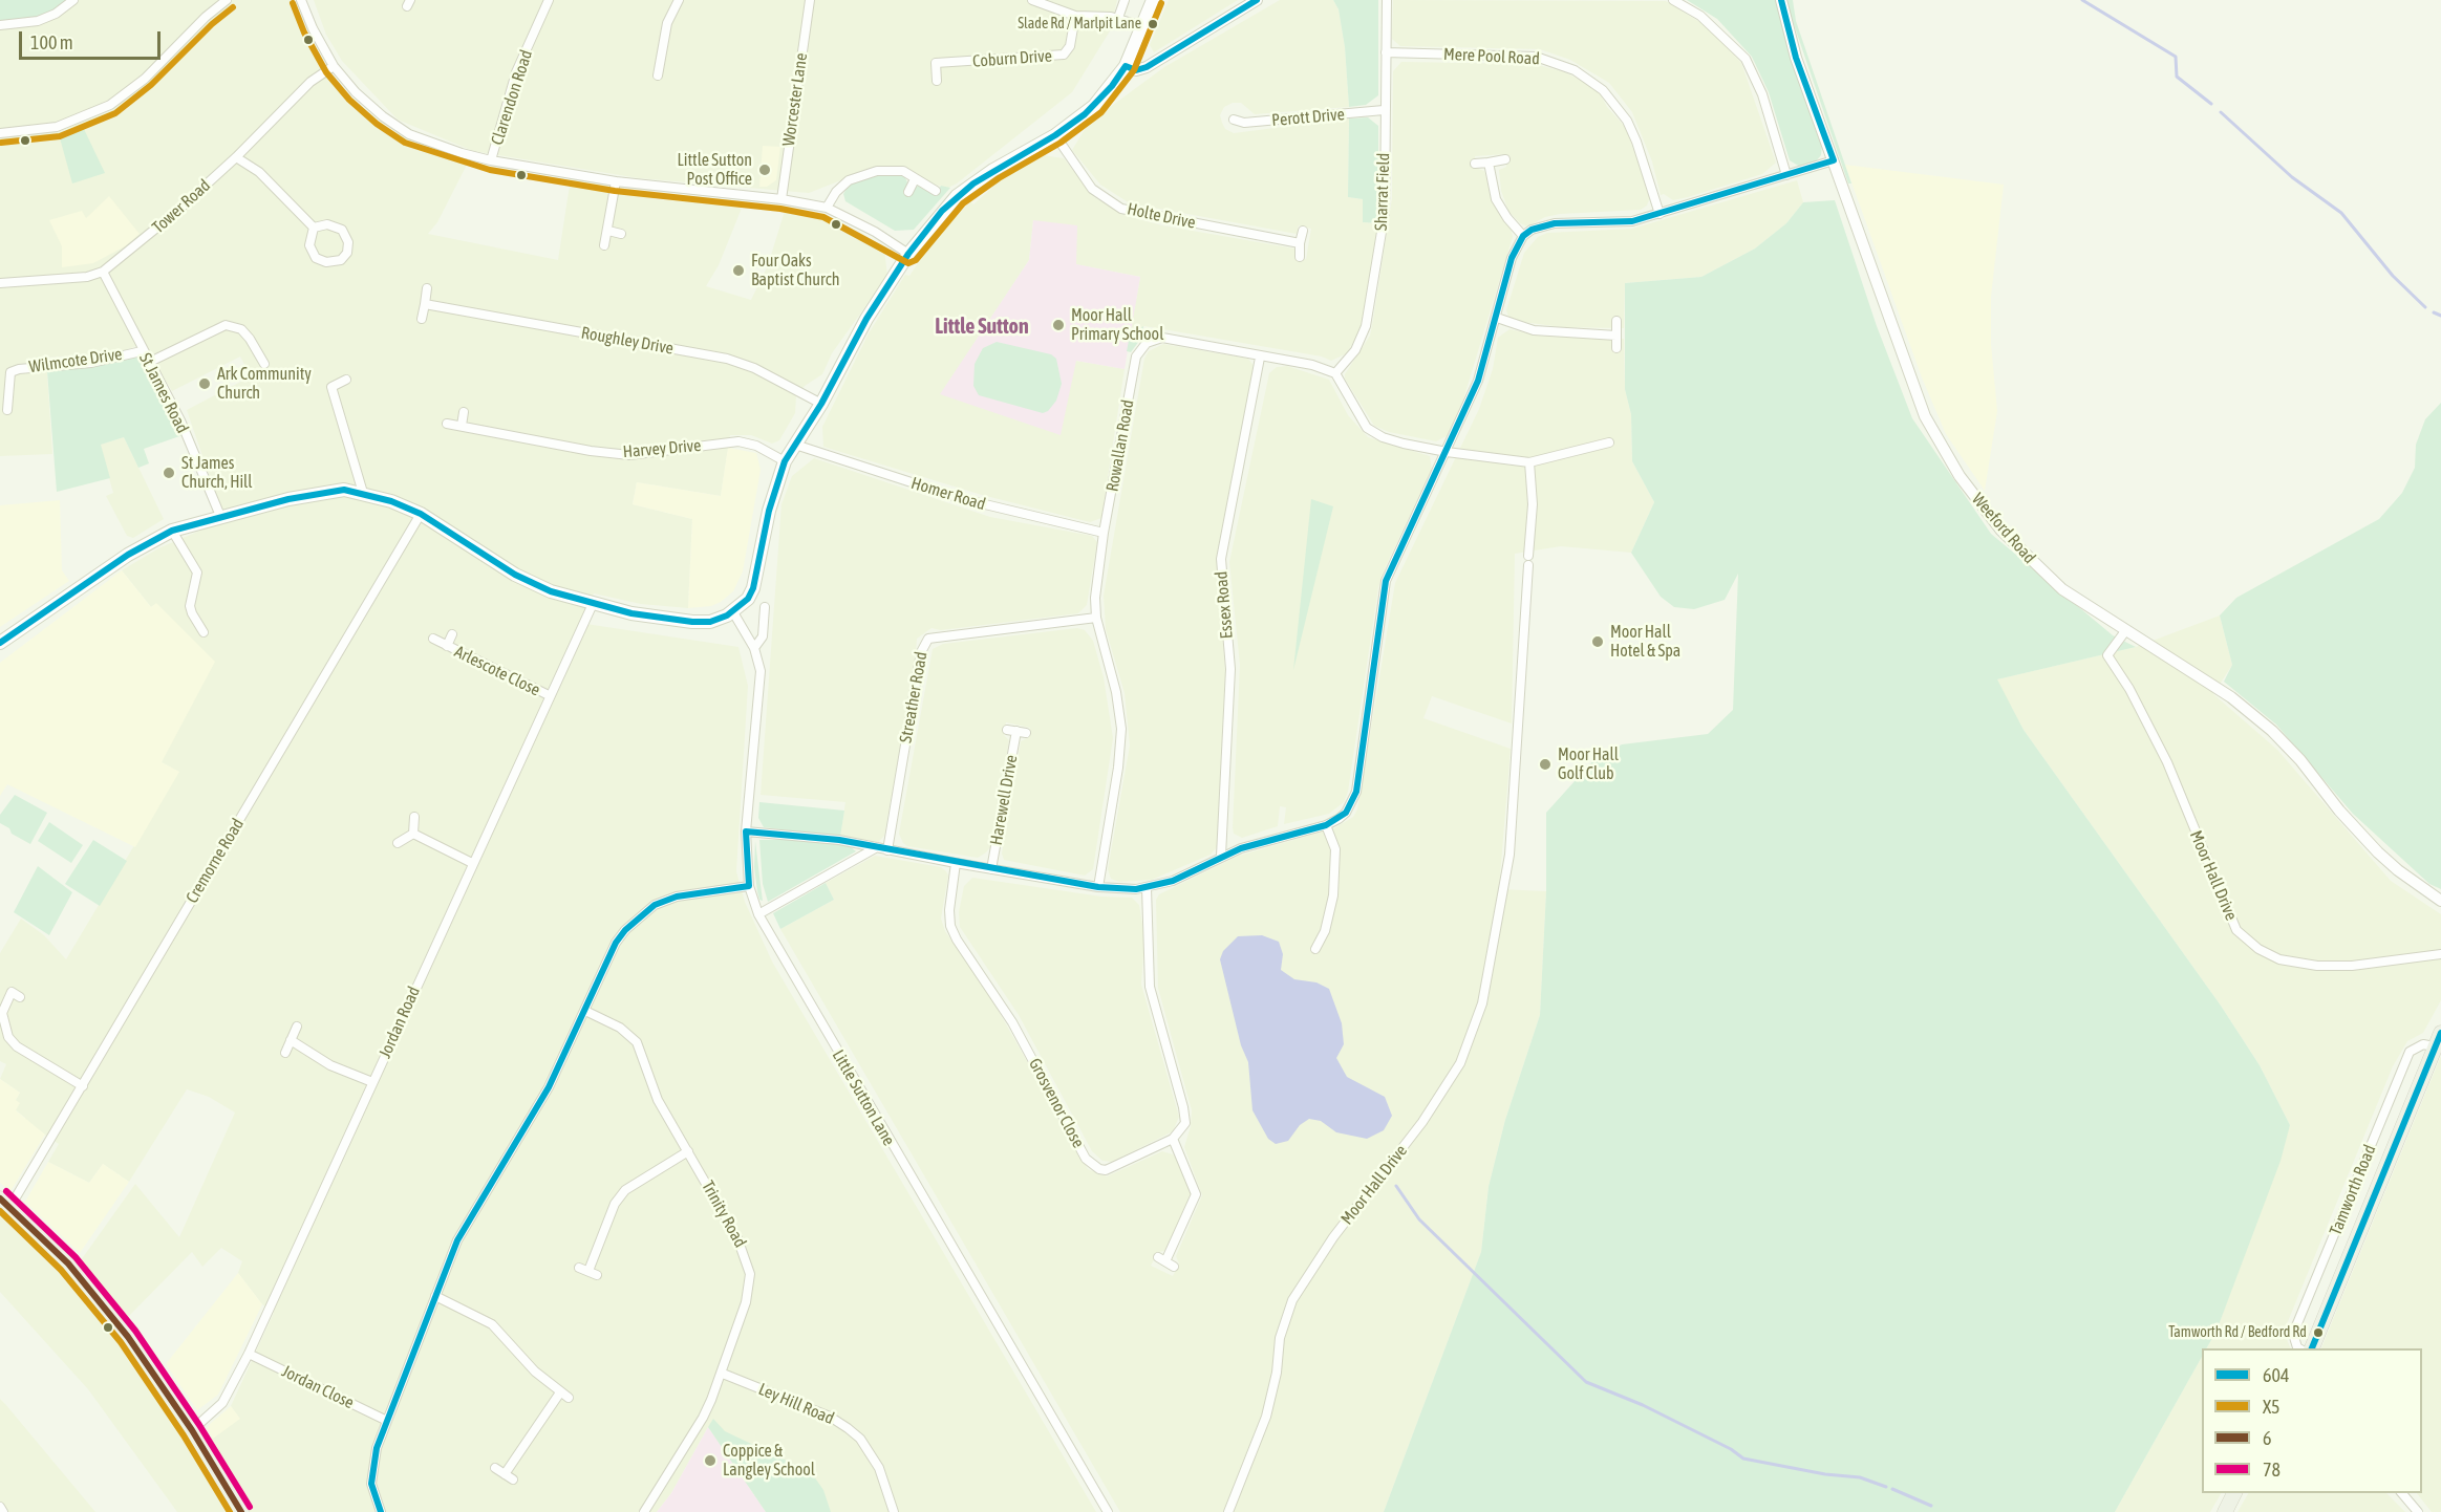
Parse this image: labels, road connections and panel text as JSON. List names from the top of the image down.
{
  "streets": {
    "main road": ["Tamworth Road"],
    "street": [
      "Mere Pool Road",
      "Coburn Drive",
      "Clarendon Road",
      "Worcester Lane",
      "Perott Drive",
      "Sharrat Field",
      "Tower Road",
      "Holte Drive",
      "Roughley Drive",
      "Wilmcote Drive",
      "St James Road",
      "Rowallan Road",
      "Harvey Drive",
      "Homer Road",
      "Weeford Road",
      "Essex Road",
      "Arlescote Close",
      "Streather Road",
      "Harewell Drive",
      "Cremorne Road",
      "Moor Hall Drive",
      "Jordan Road",
      "Little Sutton Lane",
      "Grosvenor Close",
      "Trinity Road",
      "Jordan Close",
      "Ley Hill Road"
    ]
  },
  "crossings": [
    ["Mere Pool Road", "Sharrat Field"],
    ["Perott Drive", "Sharrat Field"],
    ["Sharrat Field", "Rowallan Road"],
    ["Tower Road", "St James Road"],
    ["Wilmcote Drive", "St James Road"],
    ["Rowallan Road", "Homer Road"],
    ["Rowallan Road", "Essex Road"],
    ["Rowallan Road", "Streather Road"],
    ["Weeford Road", "Moor Hall Drive"],
    ["Arlescote Close", "Jordan Road"],
    ["Jordan Road", "Jordan Close"],
    ["Trinity Road", "Ley Hill Road"]
  ],
  "districts": ["Little Sutton"],
  "places": [
    "Slade Rd / Marlpit Lane",
    "Little Sutton Post Office",
    "Four Oaks Baptist Church",
    "Moor Hall Primary School",
    "Ark Community Church",
    "St James Church, Hill",
    "Moor Hall Hotel & Spa",
    "Moor Hall Golf Club",
    "Tamworth Rd / Bedford Rd",
    "Coppice & Langley School"
  ],
  "lines": [
    "transit line 604",
    "transit line X5",
    "transit line 78",
    "transit line 6"
  ],
  "legend": [
    "604",
    "X5",
    "6",
    "78"
  ],
  "scale_bar": "100 m"
}
